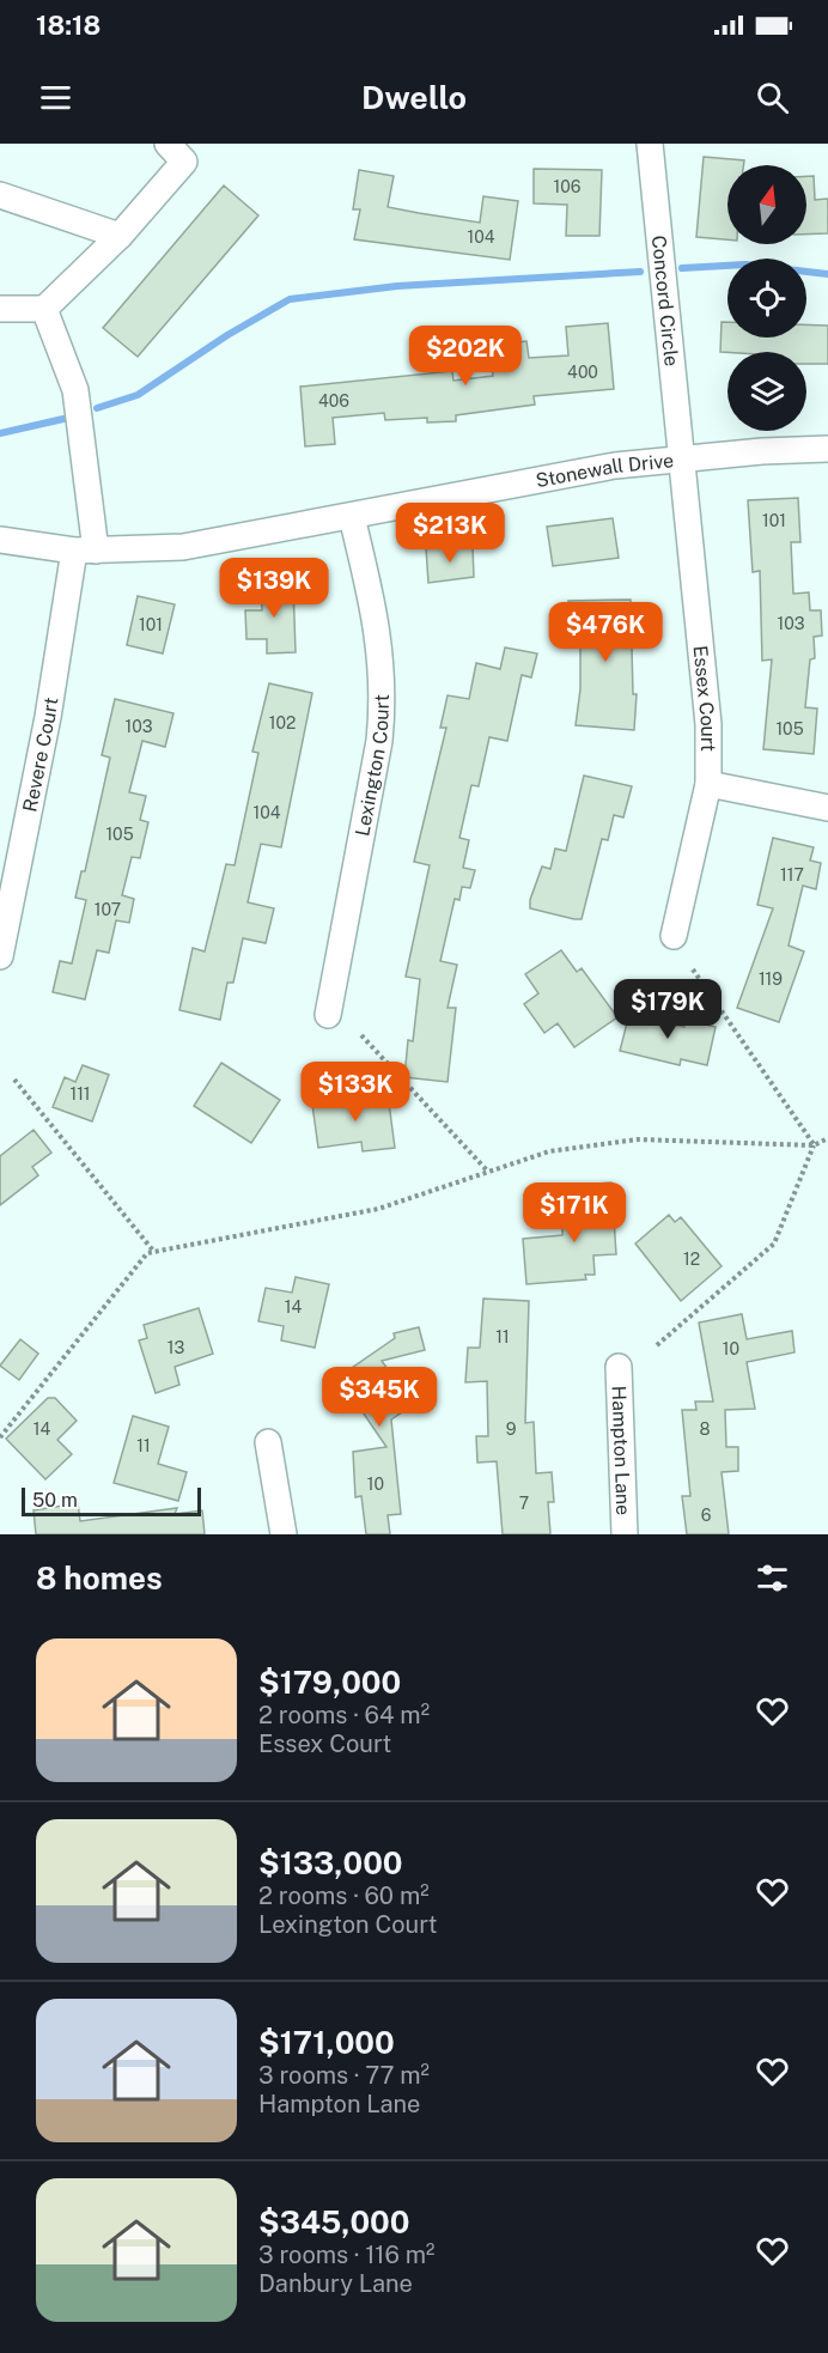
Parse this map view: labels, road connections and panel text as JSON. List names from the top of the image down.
{
  "streets": {
    "street": [
      "Concord Circle",
      "Stonewall Drive",
      "Essex Court",
      "Revere Court",
      "Lexington Court",
      "Hampton Lane"
    ]
  },
  "crossings": [
    ["Concord Circle", "Stonewall Drive"],
    ["Concord Circle", "Essex Court"],
    ["Stonewall Drive", "Essex Court"],
    ["Stonewall Drive", "Revere Court"],
    ["Stonewall Drive", "Lexington Court"]
  ],
  "house_numbers": [
    "106",
    "104",
    "400",
    "406",
    "101",
    "103",
    "101",
    "102",
    "103",
    "105",
    "104",
    "105",
    "117",
    "107",
    "119",
    "111",
    "12",
    "14",
    "11",
    "13",
    "10",
    "14",
    "9",
    "8",
    "11",
    "10",
    "7",
    "6"
  ],
  "scale_bar": "50 m",
  "north": "top",
  "page": {
    "status": "18:18",
    "header": "Dwello",
    "price": [
      "$202K",
      "$213K",
      "$139K",
      "$476K",
      "$179K",
      "$133K",
      "$171K",
      "$345K"
    ],
    "scale": "50 m",
    "heading": "8 homes",
    "list": [
      {
        "name": "$179,000",
        "note": "2 rooms · 64 m² · Essex Court"
      },
      {
        "name": "$133,000",
        "note": "2 rooms · 60 m² · Lexington Court"
      },
      {
        "name": "$171,000",
        "note": "3 rooms · 77 m² · Hampton Lane"
      },
      {
        "name": "$345,000",
        "note": "3 rooms · 116 m² · Danbury Lane"
      }
    ]
  }
}
